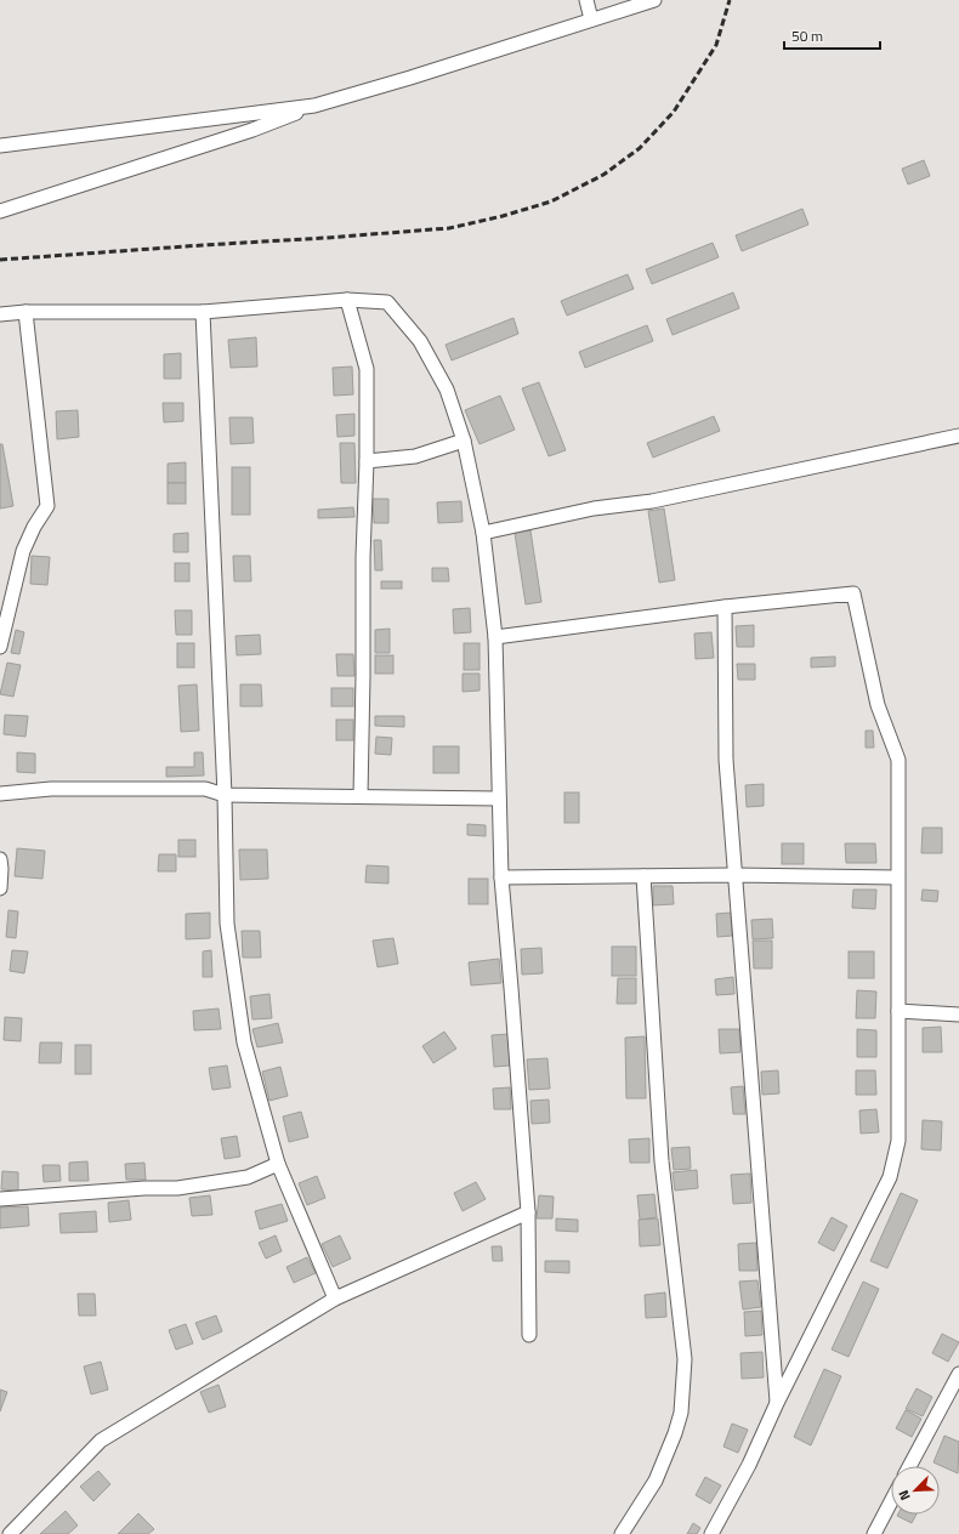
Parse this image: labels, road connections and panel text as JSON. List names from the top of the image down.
{
  "scale_bar": "50 m",
  "north": "bottom left"
}
